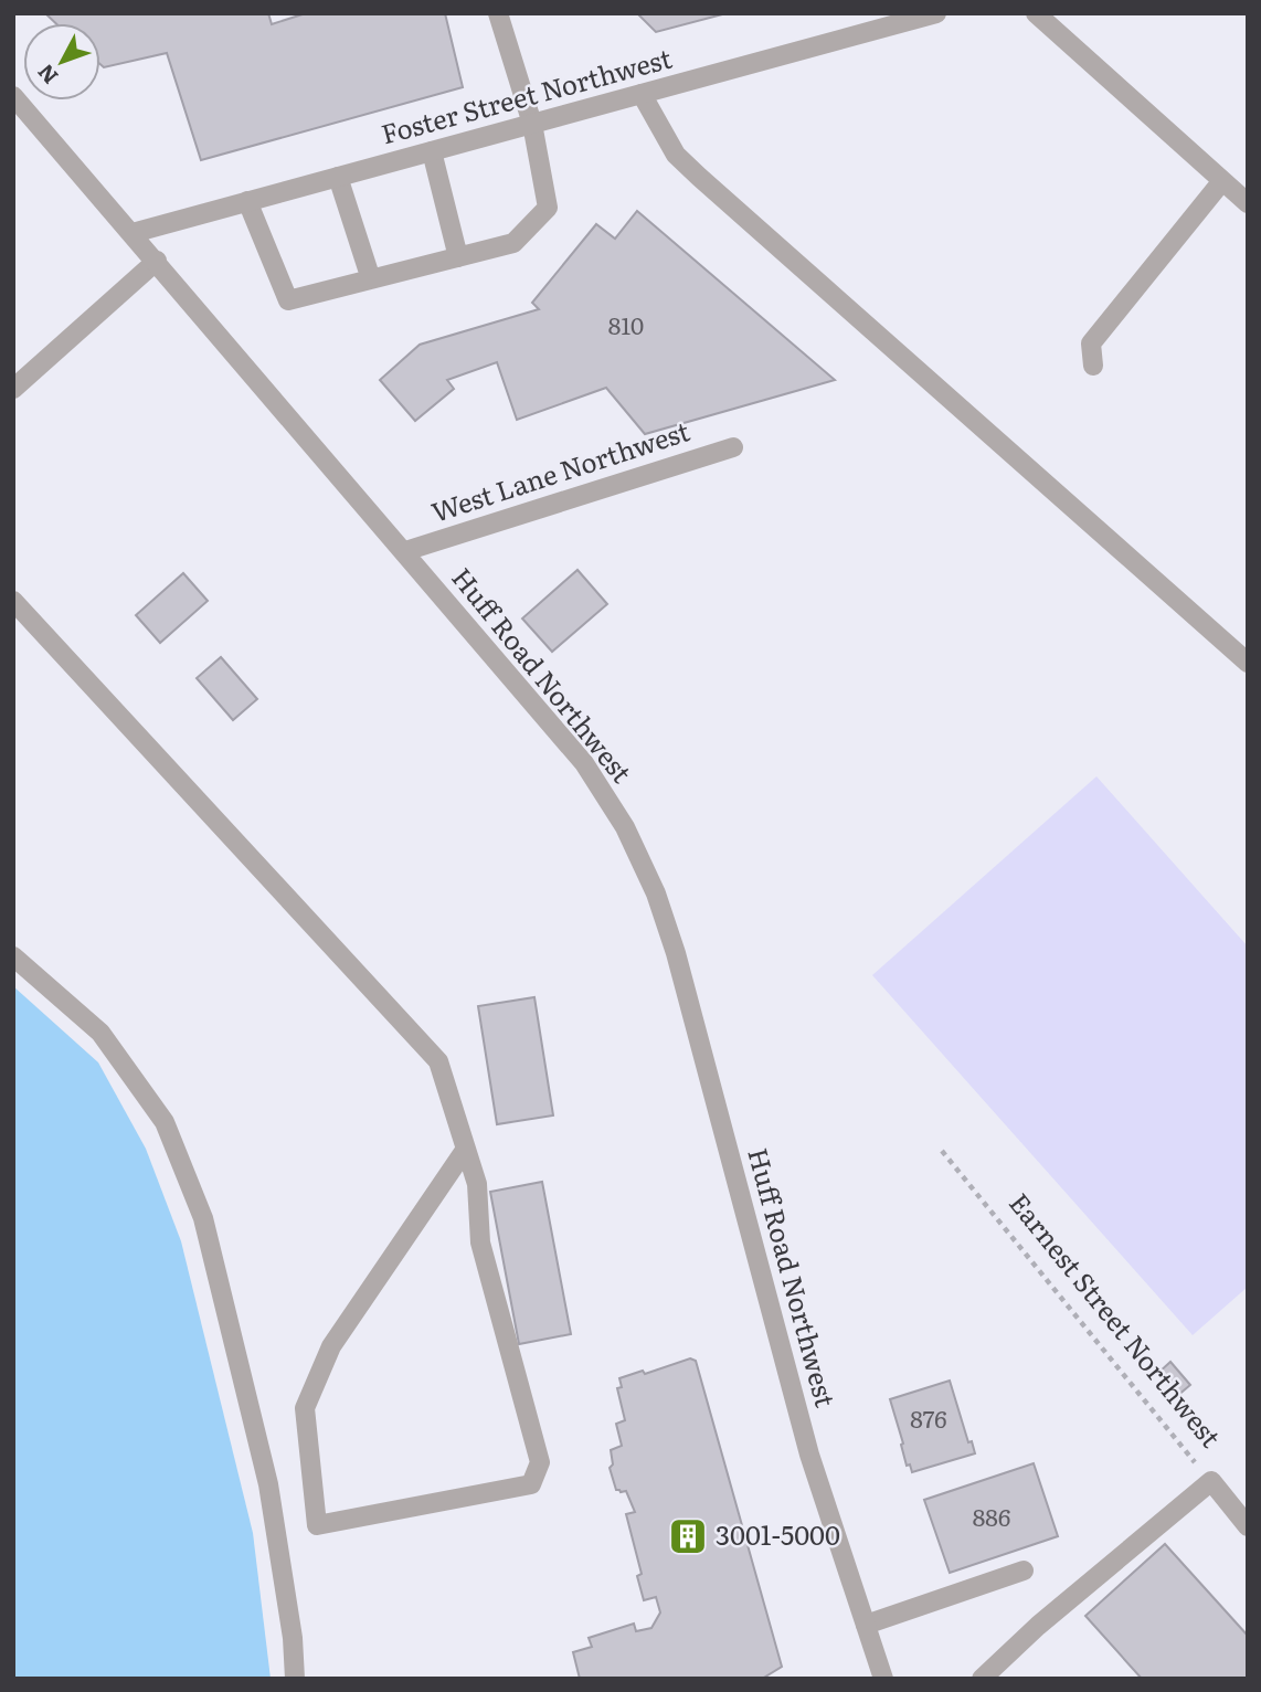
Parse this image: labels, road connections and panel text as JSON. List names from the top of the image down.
{
  "streets": {
    "street": [
      "Foster Street Northwest",
      "West Lane Northwest",
      "Huff Road Northwest",
      "Earnest Street Northwest"
    ]
  },
  "crossings": [
    ["Foster Street Northwest", "Huff Road Northwest"],
    ["West Lane Northwest", "Huff Road Northwest"]
  ],
  "places": {
    "building": ["3001-5000"]
  },
  "house_numbers": ["810", "876", "886"],
  "north": "bottom left"
}
